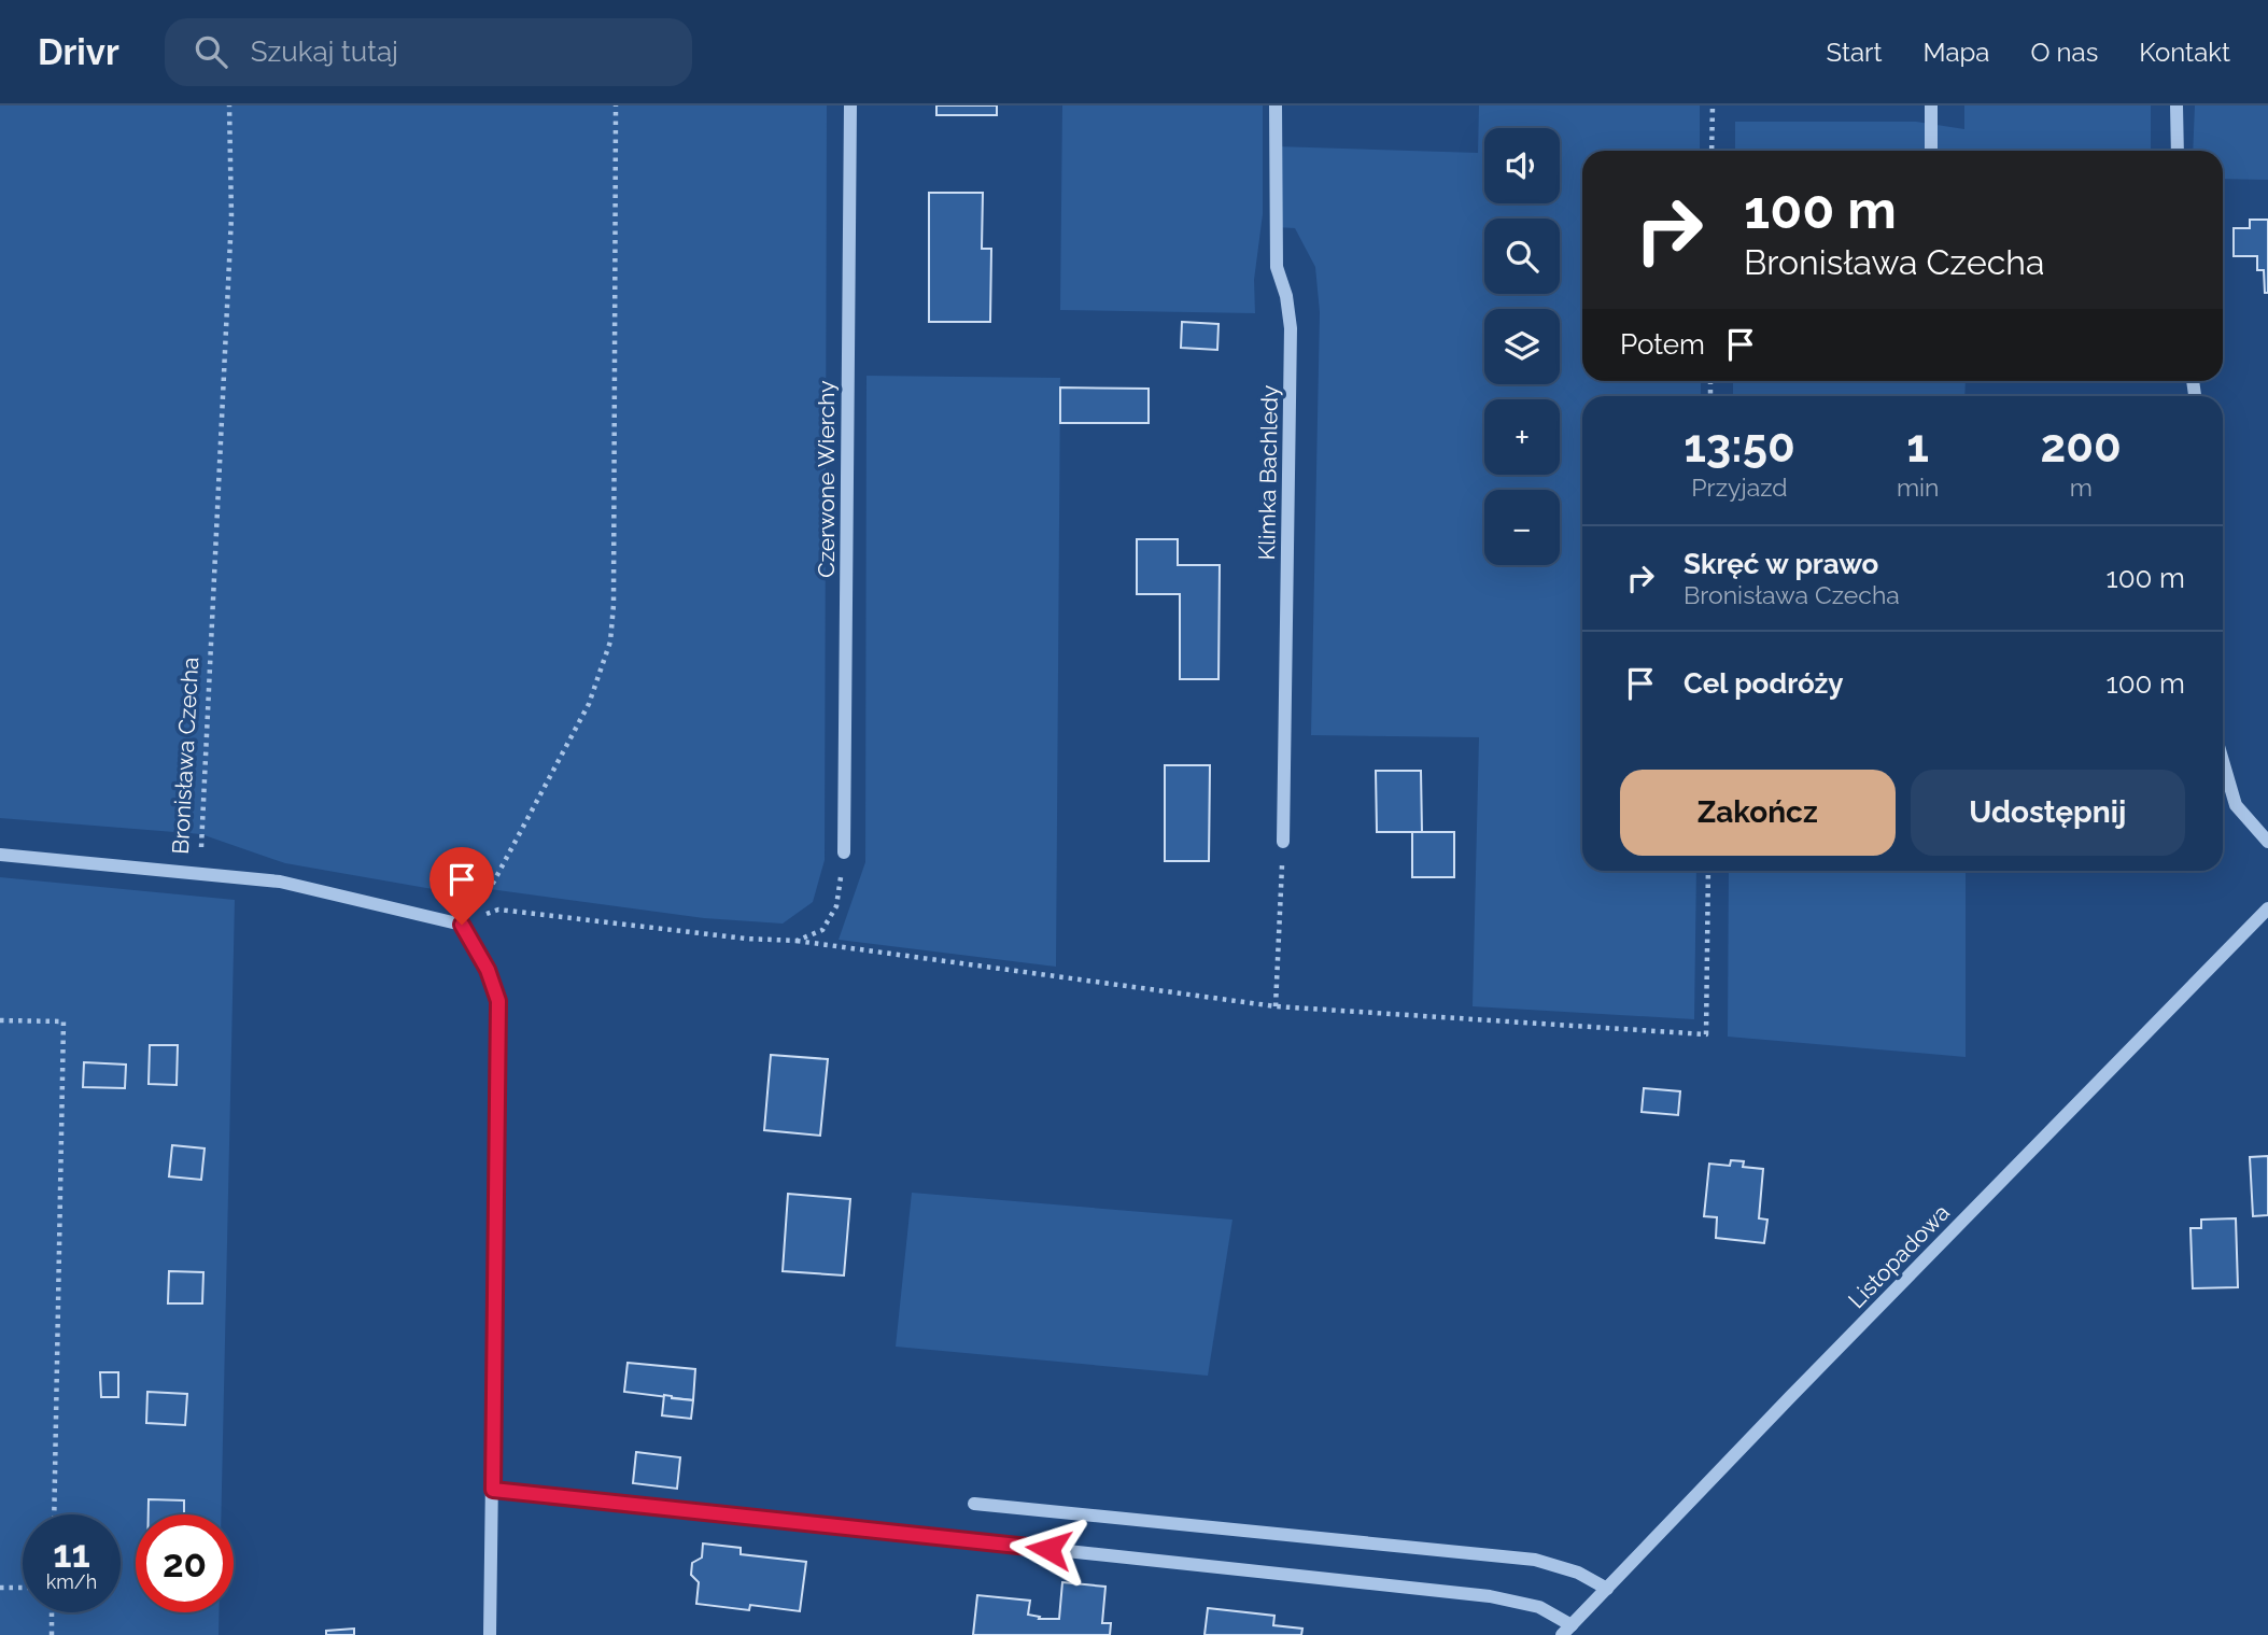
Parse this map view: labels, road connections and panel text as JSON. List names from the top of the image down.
{
  "streets": {
    "street": [
      "Klimka Bachledy",
      "Czerwone Wierchy",
      "Bronisława Czecha",
      "Listopadowa"
    ]
  },
  "page": {
    "header": "Drivr",
    "search": "Szukaj tutaj",
    "nav": [
      "Start",
      "Mapa",
      "O nas",
      "Kontakt"
    ],
    "map_buttons": ["+", "−"],
    "turn": ["100 m", "Bronisława Czecha"],
    "then": "Potem",
    "eta": [
      "13:50",
      "Przyjazd",
      "1",
      "min",
      "200",
      "m"
    ],
    "list": [
      {
        "name": "Skręć w prawo",
        "note": "Bronisława Czecha",
        "value": "100 m"
      },
      {
        "name": "Cel podróży",
        "value": "100 m"
      }
    ],
    "buttons": ["Zakończ", "Udostępnij"],
    "speed": "11 km/h",
    "limit": "20"
  }
}
